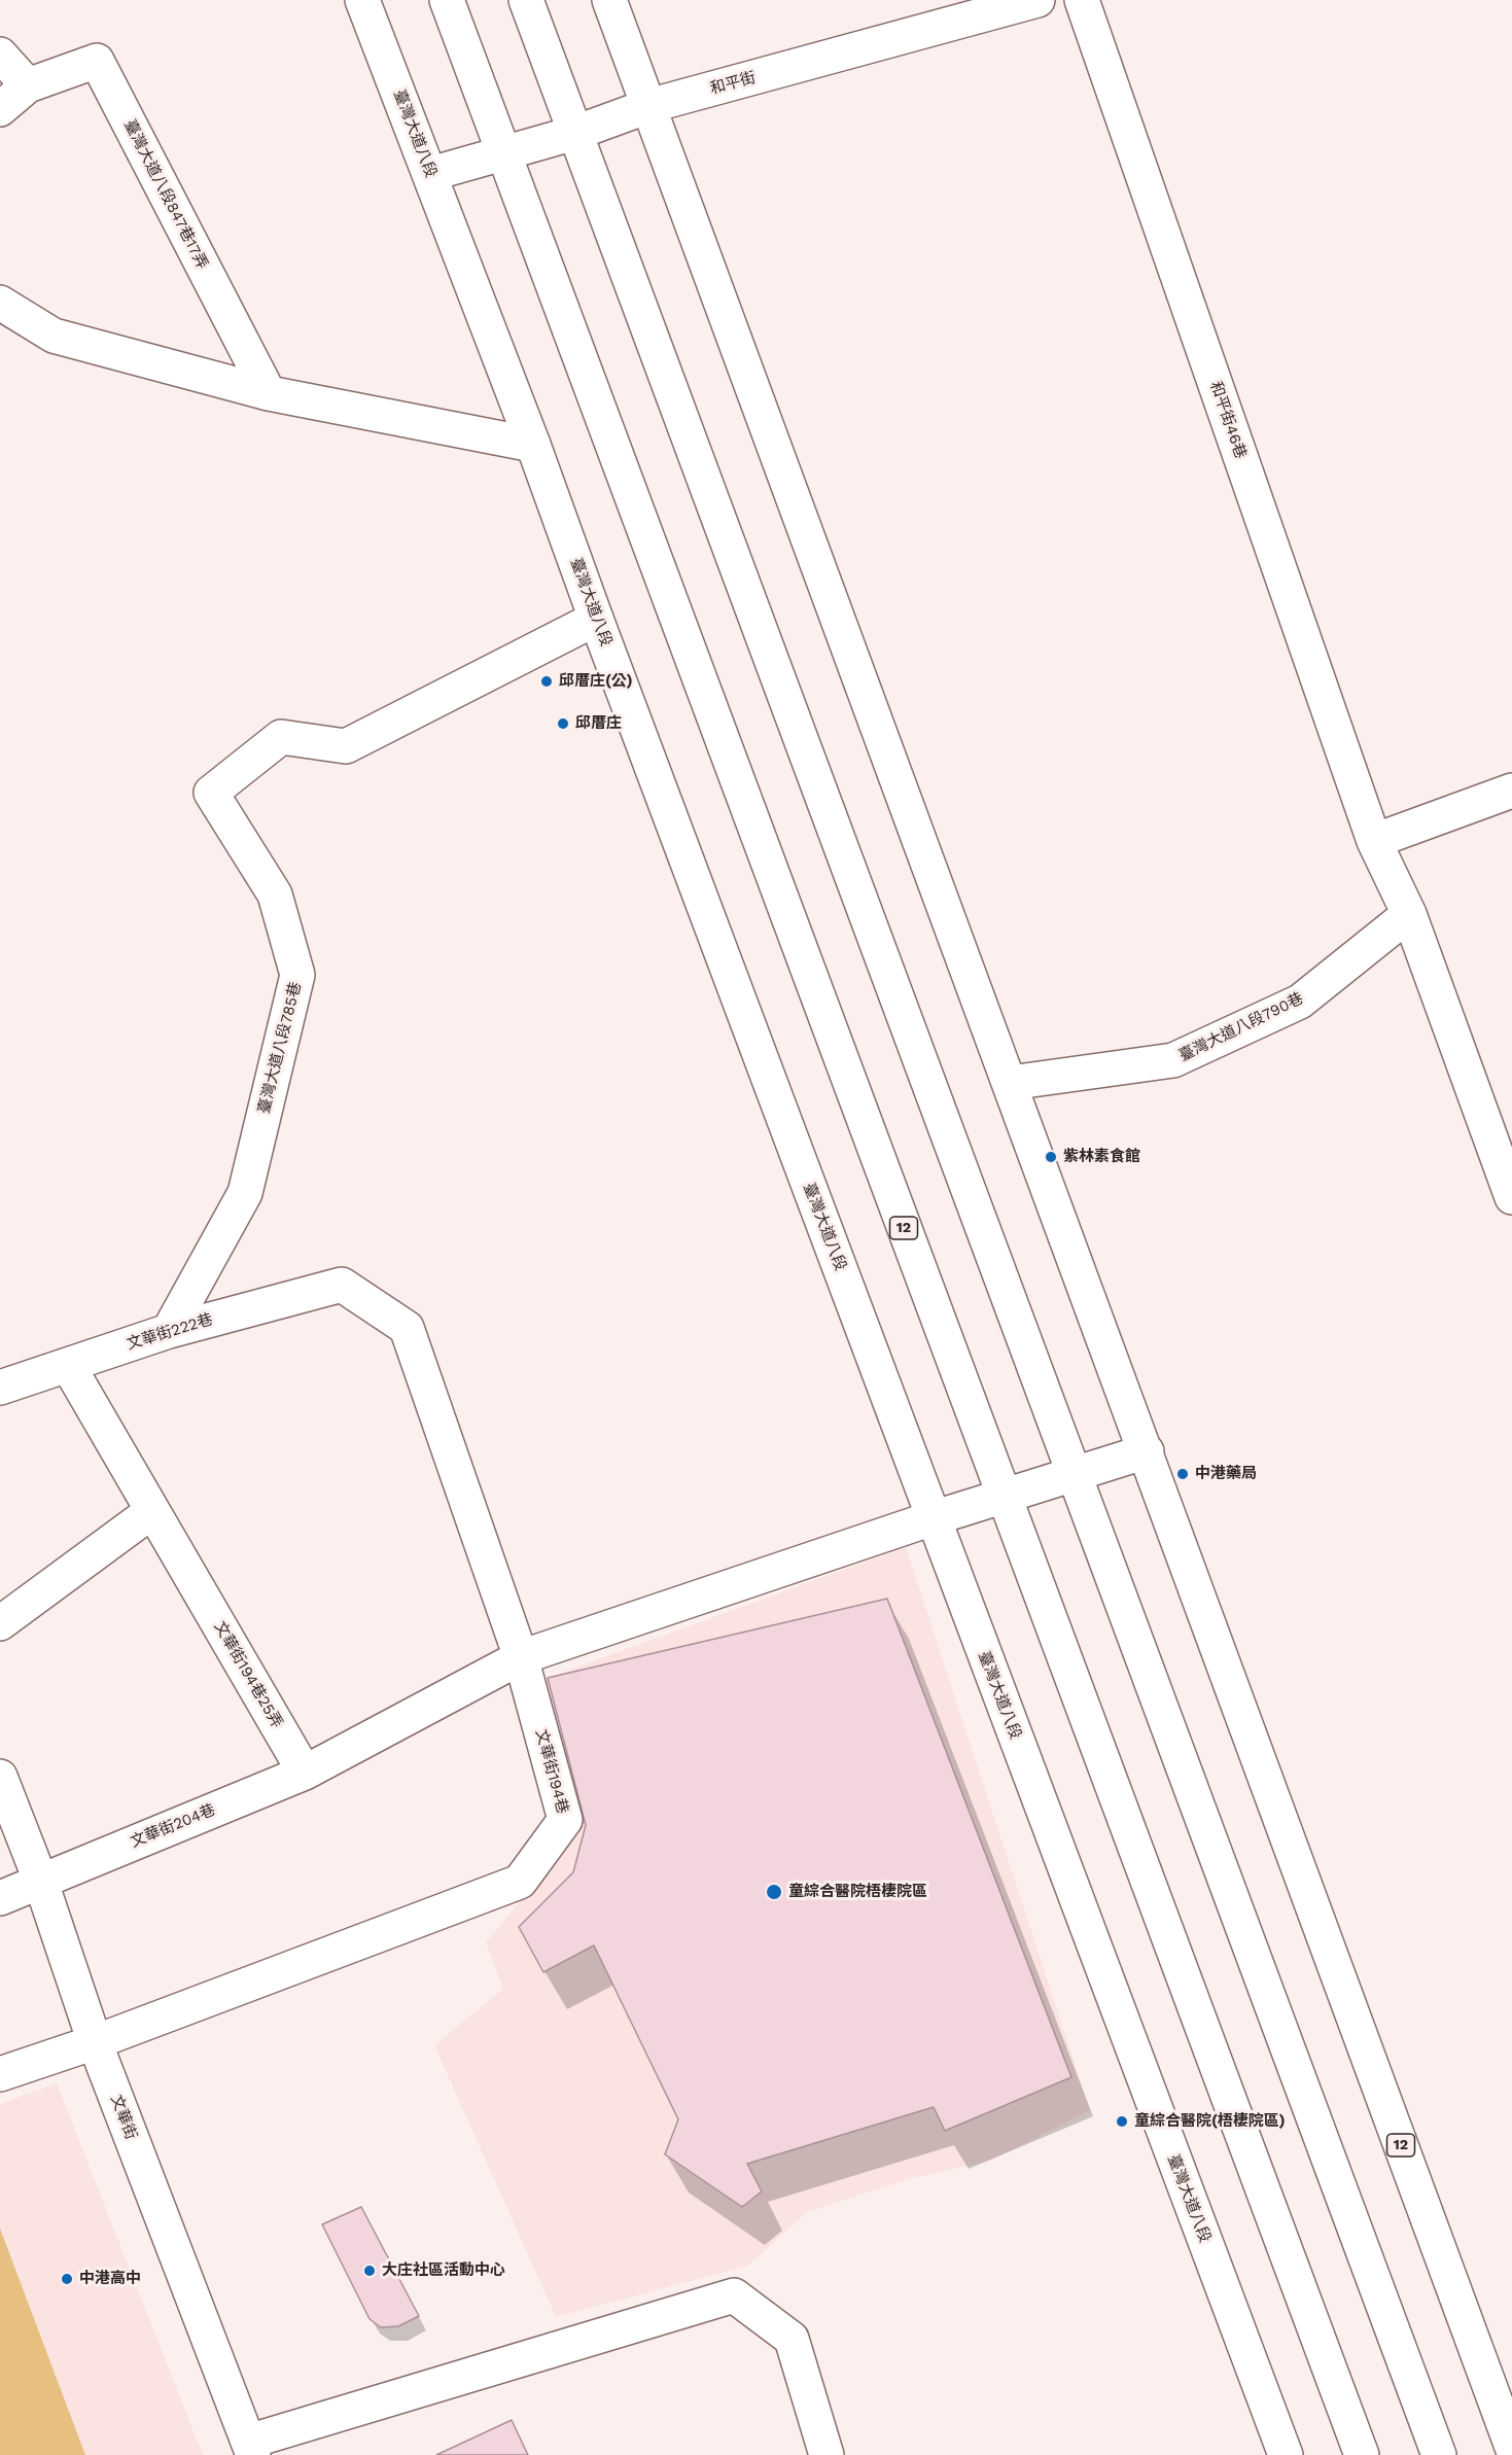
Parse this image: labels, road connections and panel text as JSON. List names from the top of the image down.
{
  "streets": {
    "main road": [
      "和平街",
      "臺灣大道八段",
      "臺灣大道八段847巷17弄",
      "和平街46巷",
      "臺灣大道八段790巷",
      "臺灣大道八段785巷",
      "12",
      "文華街222巷",
      "文華街194巷25弄",
      "文華街194巷",
      "文華街204巷",
      "文華街"
    ]
  },
  "crossings": [
    ["和平街", "臺灣大道八段"],
    ["和平街", "12"],
    ["臺灣大道八段", "臺灣大道八段785巷"],
    ["和平街46巷", "臺灣大道八段790巷"],
    ["臺灣大道八段790巷", "12"],
    ["臺灣大道八段785巷", "文華街222巷"],
    ["文華街222巷", "文華街194巷25弄"],
    ["文華街222巷", "文華街194巷"],
    ["文華街194巷25弄", "文華街204巷"],
    ["文華街194巷", "文華街"],
    ["文華街204巷", "文華街"]
  ],
  "places": [
    "邱厝庄(公)",
    "邱厝庄",
    "紫林素食館",
    "中港藥局",
    "童綜合醫院梧棲院區",
    "童綜合醫院(梧棲院區)",
    "大庄社區活動中心",
    "中港高中"
  ]
}
